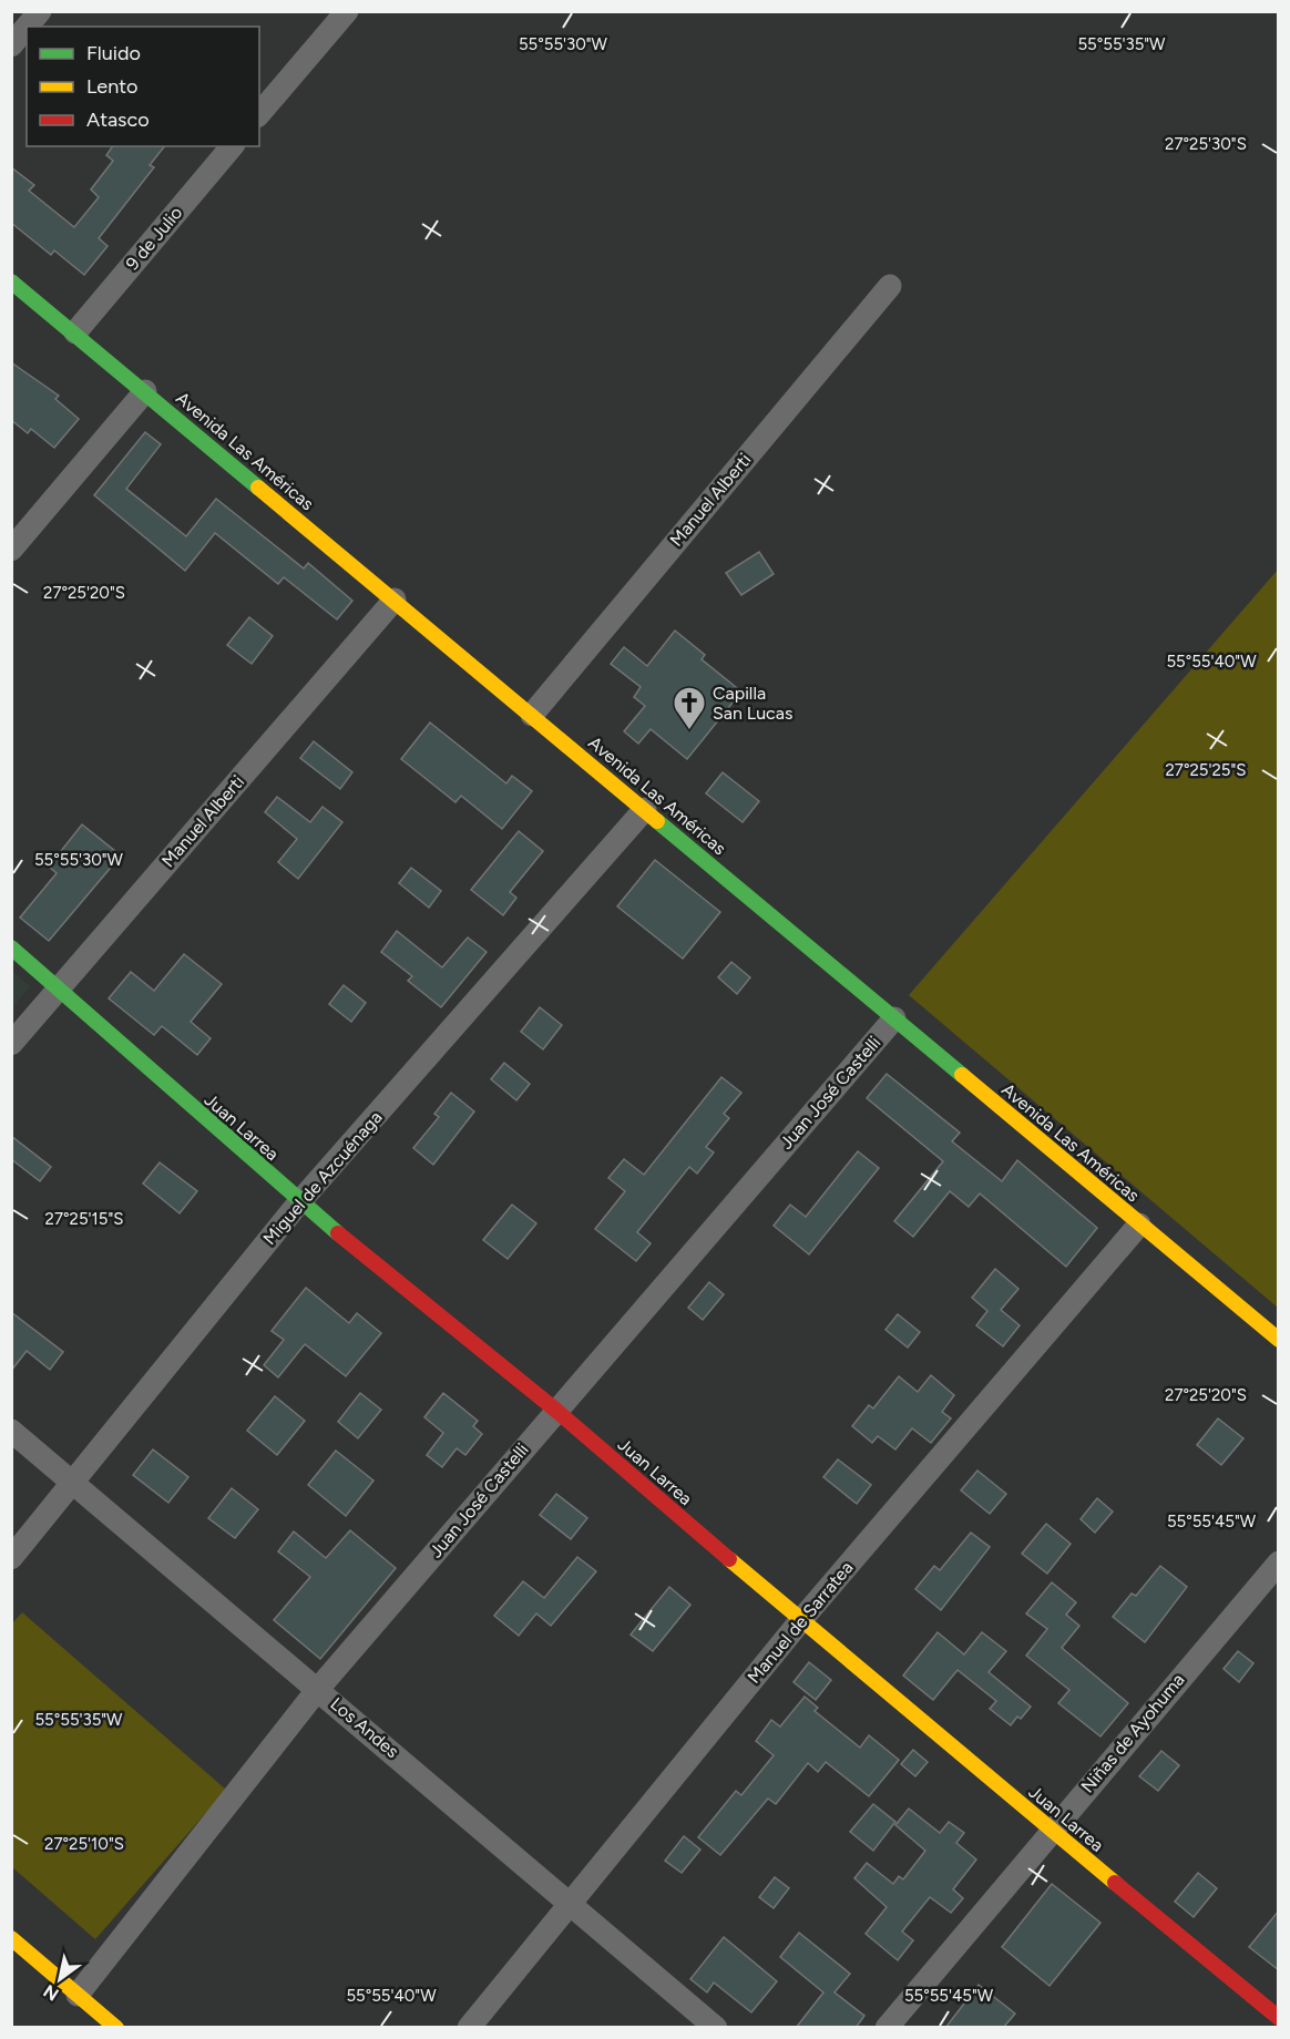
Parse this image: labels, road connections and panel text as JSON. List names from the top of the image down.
{
  "streets": {
    "main road": ["Avenida Las Américas", "Juan Larrea"],
    "street": [
      "9 de Julio",
      "Manuel Alberti",
      "Juan José Castelli",
      "Miguel de Azcuénaga",
      "Manuel de Sarratea",
      "Los Andes",
      "Niñas de Ayohuma"
    ]
  },
  "crossings": [
    ["9 de Julio", "Avenida Las Américas"],
    ["Avenida Las Américas", "Manuel Alberti"],
    ["Avenida Las Américas", "Juan José Castelli"],
    ["Avenida Las Américas", "Miguel de Azcuénaga"],
    ["Avenida Las Américas", "Manuel de Sarratea"],
    ["Manuel Alberti", "Juan Larrea"],
    ["Juan José Castelli", "Juan Larrea"],
    ["Juan José Castelli", "Los Andes"],
    ["Juan Larrea", "Miguel de Azcuénaga"],
    ["Juan Larrea", "Manuel de Sarratea"],
    ["Juan Larrea", "Niñas de Ayohuma"],
    ["Miguel de Azcuénaga", "Los Andes"],
    ["Manuel de Sarratea", "Los Andes"]
  ],
  "places": {
    "church": ["Capilla San Lucas"]
  },
  "legend": ["Fluido", "Lento", "Atasco"],
  "north": "bottom left",
  "coordinates": [
    "55°55'35\"W",
    "55°55'30\"W",
    "27°25'30\"S",
    "27°25'20\"S",
    "55°55'40\"W",
    "27°25'25\"S",
    "27°25'15\"S",
    "55°55'45\"W",
    "27°25'10\"S"
  ]
}
